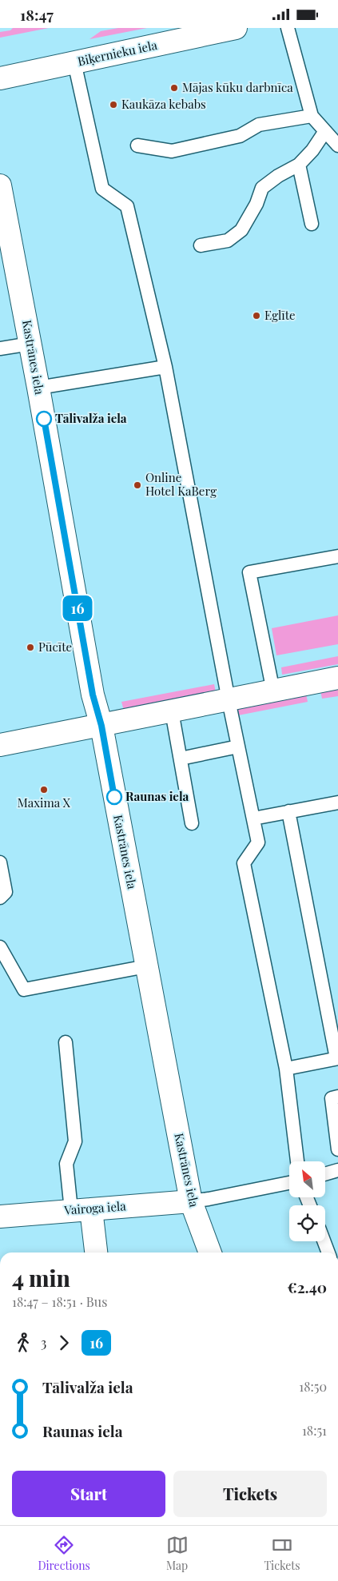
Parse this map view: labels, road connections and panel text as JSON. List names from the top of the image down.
{
  "streets": {
    "street": ["Biķernieku iela", "Kastrānes iela", "Vairoga iela"]
  },
  "crossings": [
    ["Kastrānes iela", "Vairoga iela"]
  ],
  "places": [
    "Mājas kūku darbnīca",
    "Kaukāza kebabs",
    "Eglīte",
    "Tālivalža iela",
    "Online Hotel KaBerg",
    "Pūcīte",
    "Maxima X",
    "Raunas iela"
  ],
  "lines": ["bus line 16"],
  "north": "top left",
  "page": {
    "status": "18:47",
    "on_map": "16",
    "heading": ["4 min", "18:47 – 18:51 · Bus", "€2.40"],
    "legs": ["3", "16"],
    "list": [
      {
        "name": "Tālivalža iela",
        "value": "18:50"
      },
      {
        "name": "Raunas iela",
        "value": "18:51"
      }
    ],
    "buttons": ["Start", "Tickets"],
    "tabs": ["Directions", "Map", "Tickets"]
  }
}
